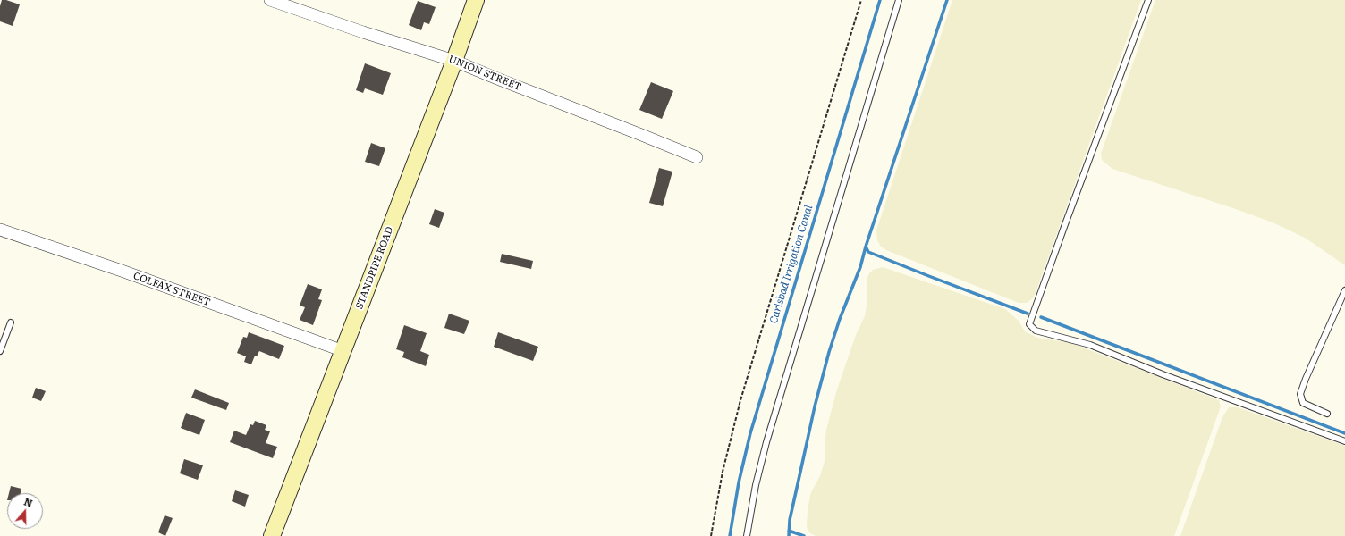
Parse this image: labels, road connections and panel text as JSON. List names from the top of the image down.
{
  "streets": {
    "street": ["UNION STREET", "STANDPIPE ROAD", "COLFAX STREET"]
  },
  "crossings": [
    ["UNION STREET", "STANDPIPE ROAD"],
    ["STANDPIPE ROAD", "COLFAX STREET"]
  ],
  "water": ["Carlsbad Irrigation Canal"],
  "north": "top"
}
